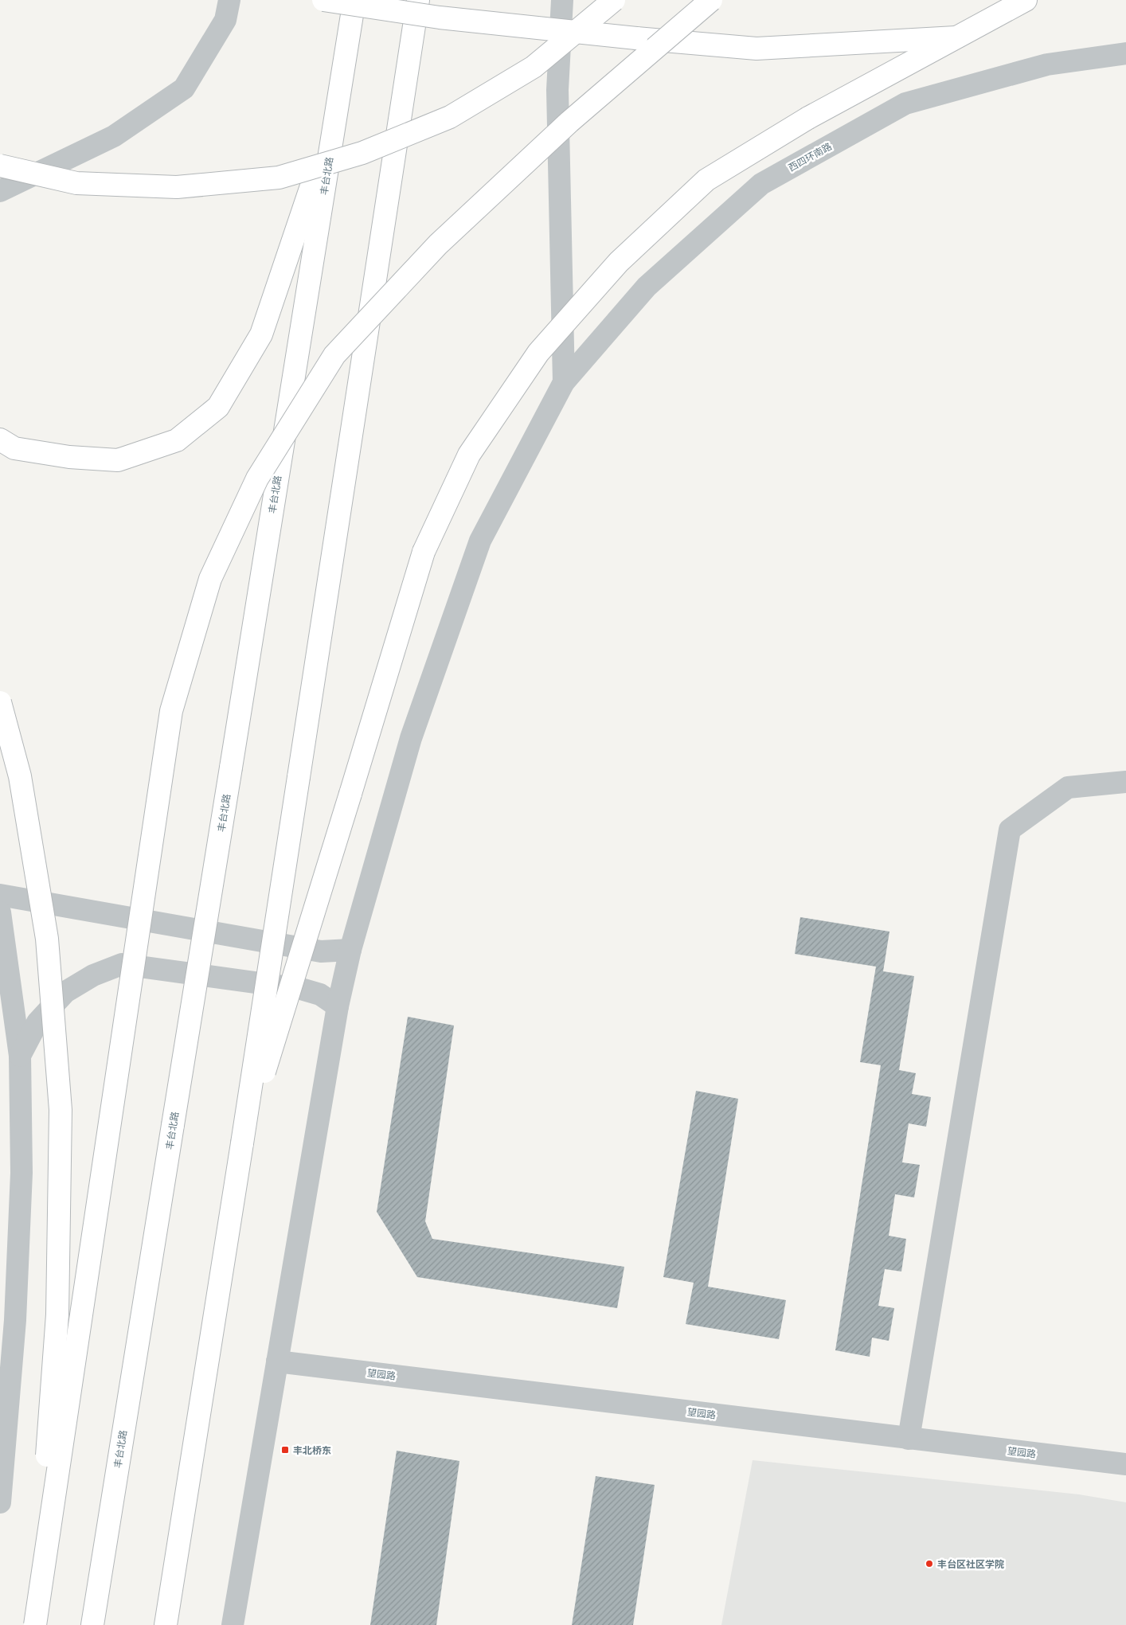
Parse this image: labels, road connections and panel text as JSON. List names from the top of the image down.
{
  "streets": {
    "highway": ["丰台北路"],
    "street": ["西四环南路", "望园路"]
  },
  "places": {
    "transit": ["丰北桥东"],
    "other": ["丰台区社区学院"]
  }
}
